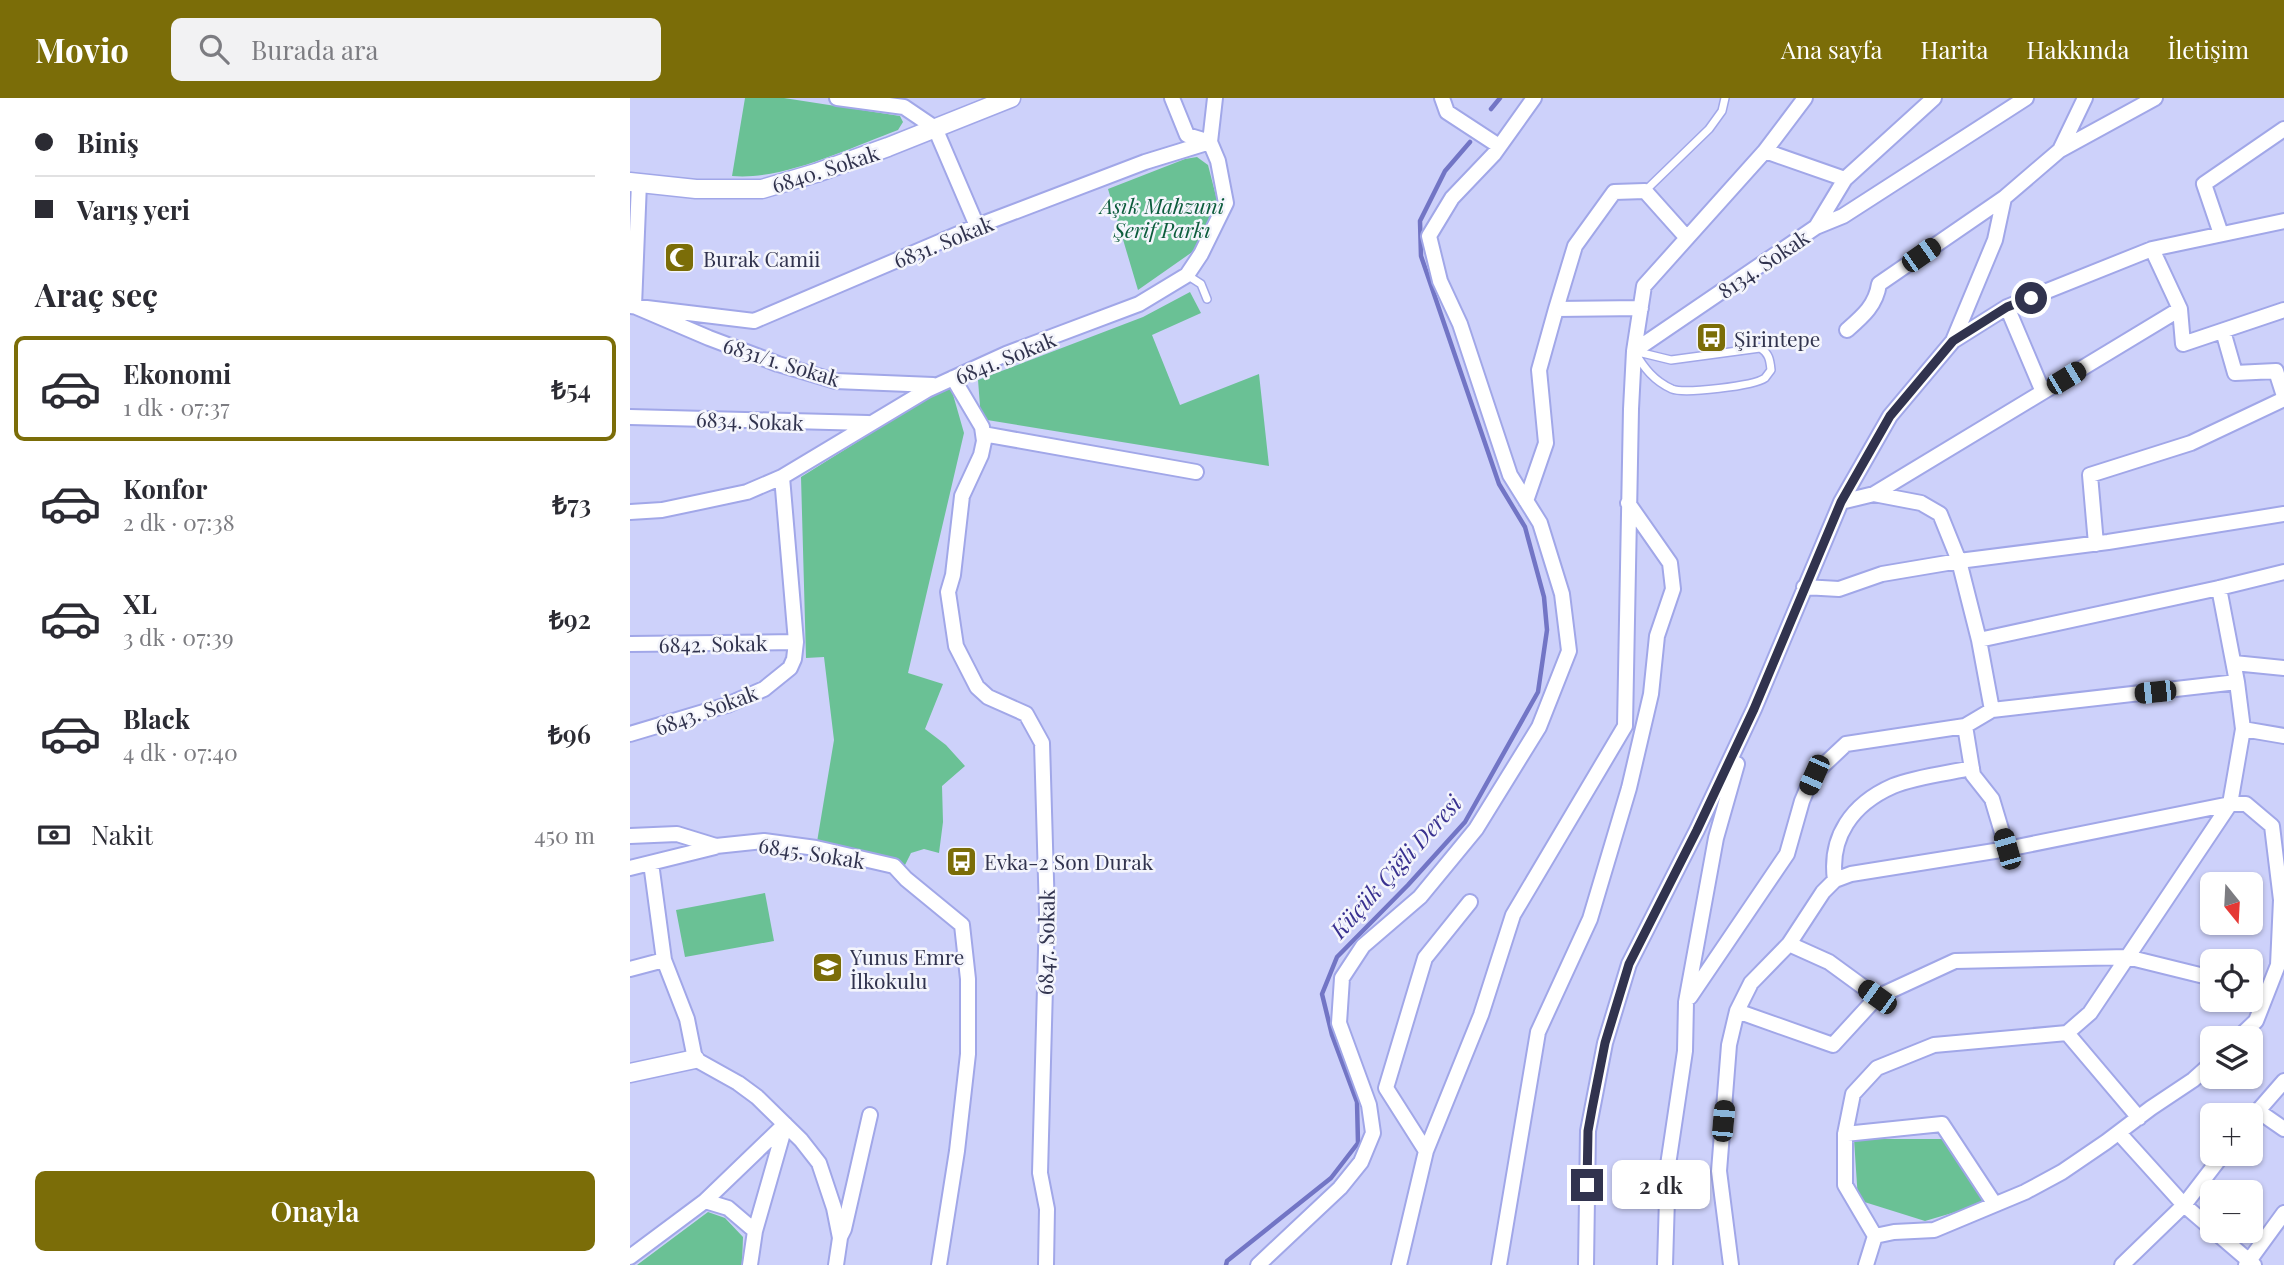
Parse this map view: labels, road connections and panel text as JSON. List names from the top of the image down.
{
  "streets": {
    "street": [
      "6840. Sokak",
      "6831. Sokak",
      "8134. Sokak",
      "6841. Sokak",
      "6831/1. Sokak",
      "6834. Sokak",
      "6842. Sokak",
      "6843. Sokak",
      "6845. Sokak",
      "6847. Sokak"
    ]
  },
  "crossings": [
    ["6831. Sokak", "6841. Sokak"],
    ["6831. Sokak", "6831/1. Sokak"],
    ["6841. Sokak", "6831/1. Sokak"],
    ["6841. Sokak", "6834. Sokak"],
    ["6842. Sokak", "6843. Sokak"]
  ],
  "water": ["Küçük Çiğli Deresi"],
  "parks": ["Aşık Mahzuni Şerif Parkı"],
  "places": {
    "mosque": ["Burak Camii"],
    "bus stop": ["Şirintepe", "Evka-2 Son Durak"],
    "school or university": ["Yunus Emre İlkokulu"]
  },
  "north": "bottom",
  "page": {
    "header": "Movio",
    "search": "Burada ara",
    "nav": [
      "Ana sayfa",
      "Harita",
      "Hakkında",
      "İletişim"
    ],
    "banner": ["Biniş", "Varış yeri"],
    "heading": "Araç seç",
    "list": [
      {
        "name": "Ekonomi",
        "note": "1 dk · 07:37",
        "value": "₺54"
      },
      {
        "name": "Konfor",
        "note": "2 dk · 07:38",
        "value": "₺73"
      },
      {
        "name": "XL",
        "note": "3 dk · 07:39",
        "value": "₺92"
      },
      {
        "name": "Black",
        "note": "4 dk · 07:40",
        "value": "₺96"
      }
    ],
    "pay": ["Nakit", "450 m"],
    "map_buttons": ["+", "−"],
    "buttons": "Onayla",
    "bubble": "2 dk"
  }
}
